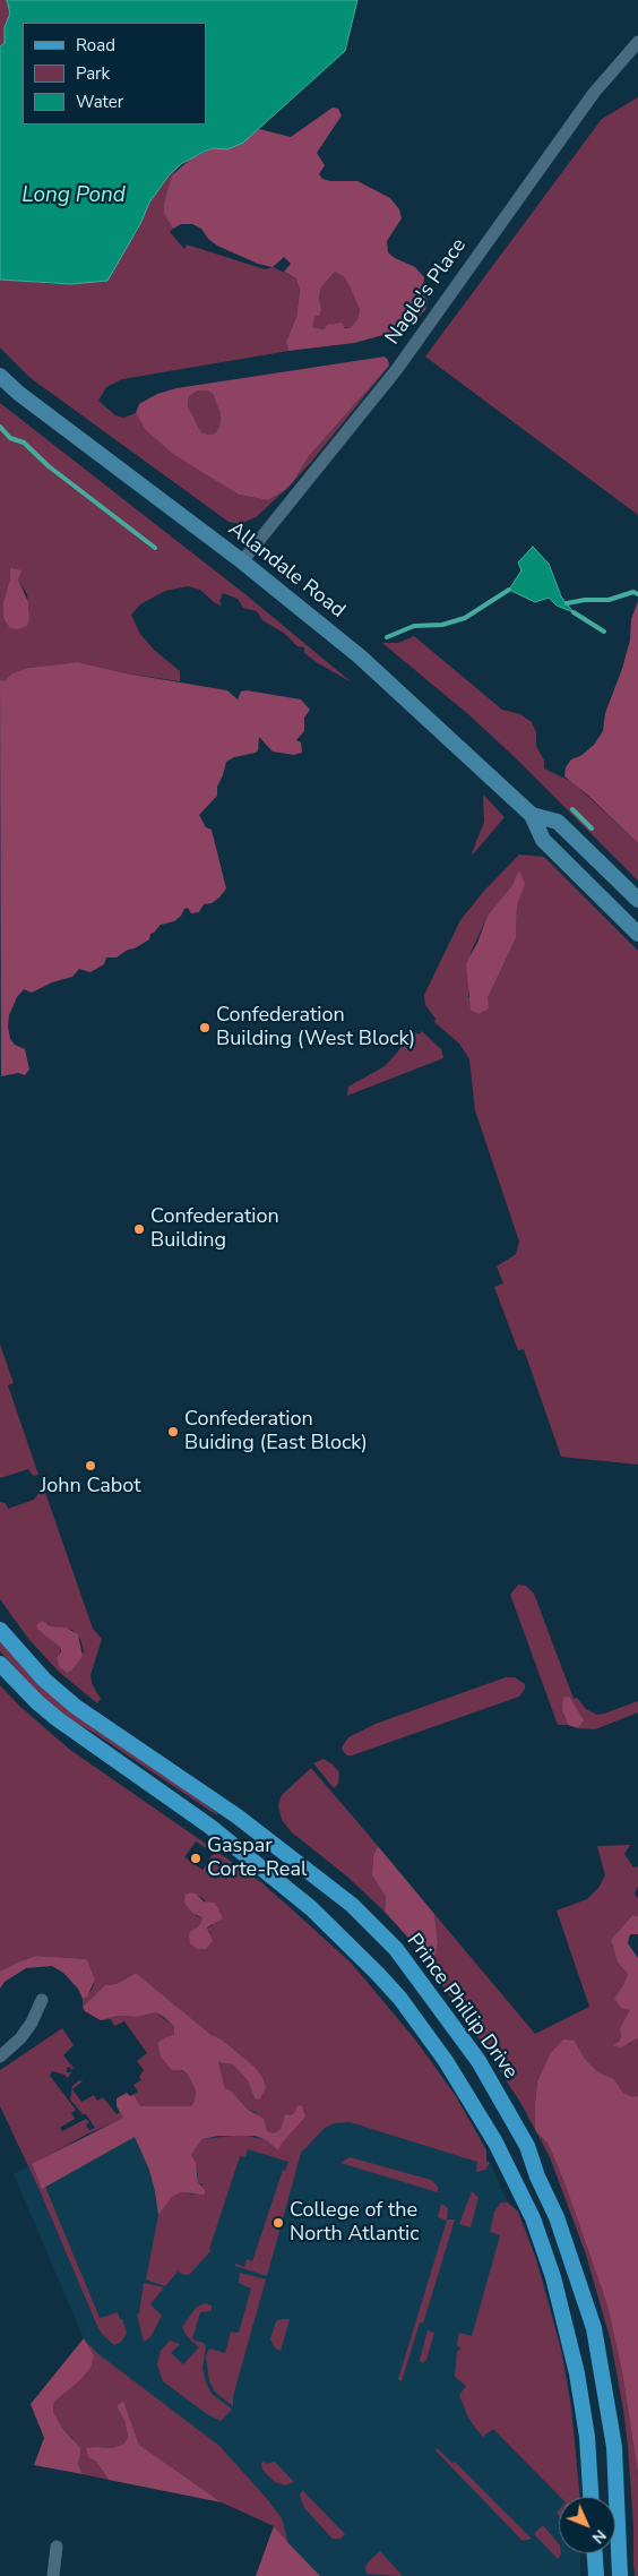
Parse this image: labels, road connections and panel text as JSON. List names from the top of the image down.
{
  "streets": {
    "main road": ["Allandale Road", "Prince Phillip Drive"],
    "street": ["Nagle's Place"]
  },
  "crossings": [
    ["Nagle's Place", "Allandale Road"]
  ],
  "water": ["Long Pond"],
  "places": [
    "Confederation Building (West Block)",
    "Confederation Building",
    "Confederation Buiding (East Block)",
    "John Cabot",
    "Gaspar Corte-Real",
    "College of the North Atlantic"
  ],
  "legend": ["Road", "Park", "Water"],
  "north": "bottom right"
}
